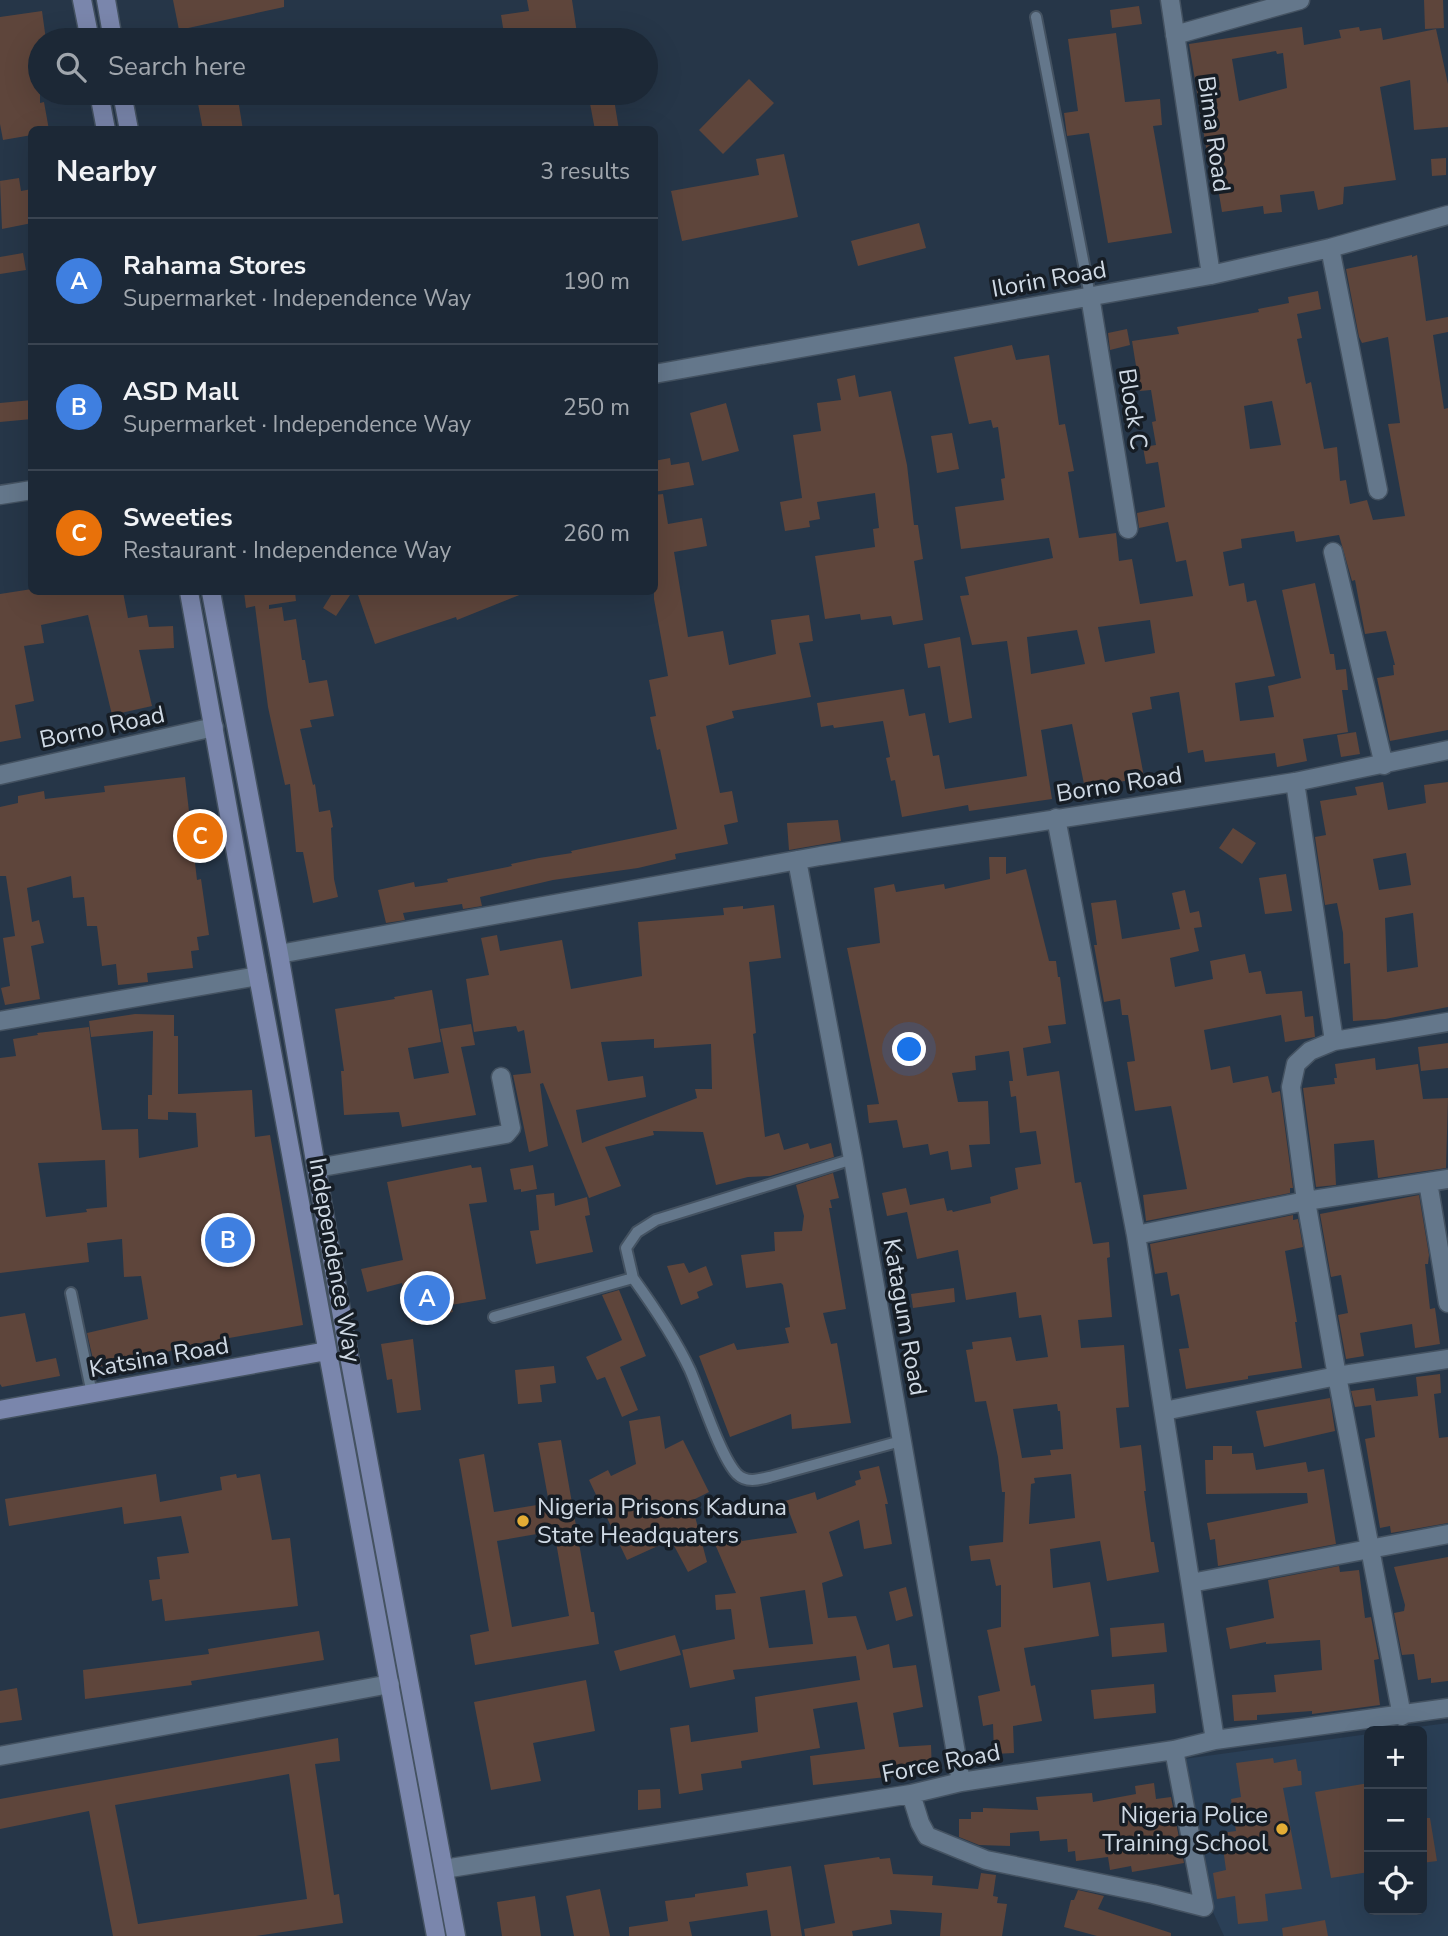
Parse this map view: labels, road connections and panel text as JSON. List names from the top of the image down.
{
  "streets": {
    "main road": ["Independence Way", "Katsina Road"],
    "street": [
      "Bima Road",
      "Ilorin Road",
      "Block C",
      "Borno Road",
      "Katagum Road",
      "Force Road"
    ]
  },
  "crossings": [
    ["Bima Road", "Ilorin Road"],
    ["Ilorin Road", "Block C"],
    ["Borno Road", "Independence Way"],
    ["Borno Road", "Katagum Road"],
    ["Independence Way", "Katsina Road"],
    ["Independence Way", "Force Road"],
    ["Katagum Road", "Force Road"]
  ],
  "places": ["Nigeria Prisons Kaduna State Headquaters", "Nigeria Police Training School"],
  "page": {
    "search": "Search here",
    "heading": ["Nearby", "3 results"],
    "list": [
      {
        "mark": "A",
        "name": "Rahama Stores",
        "note": "Supermarket · Independence Way",
        "value": "190 m"
      },
      {
        "mark": "B",
        "name": "ASD Mall",
        "note": "Supermarket · Independence Way",
        "value": "250 m"
      },
      {
        "mark": "C",
        "name": "Sweeties",
        "note": "Restaurant · Independence Way",
        "value": "260 m"
      }
    ],
    "pins": ["C", "B", "A"],
    "map_buttons": ["+", "−"]
  }
}
